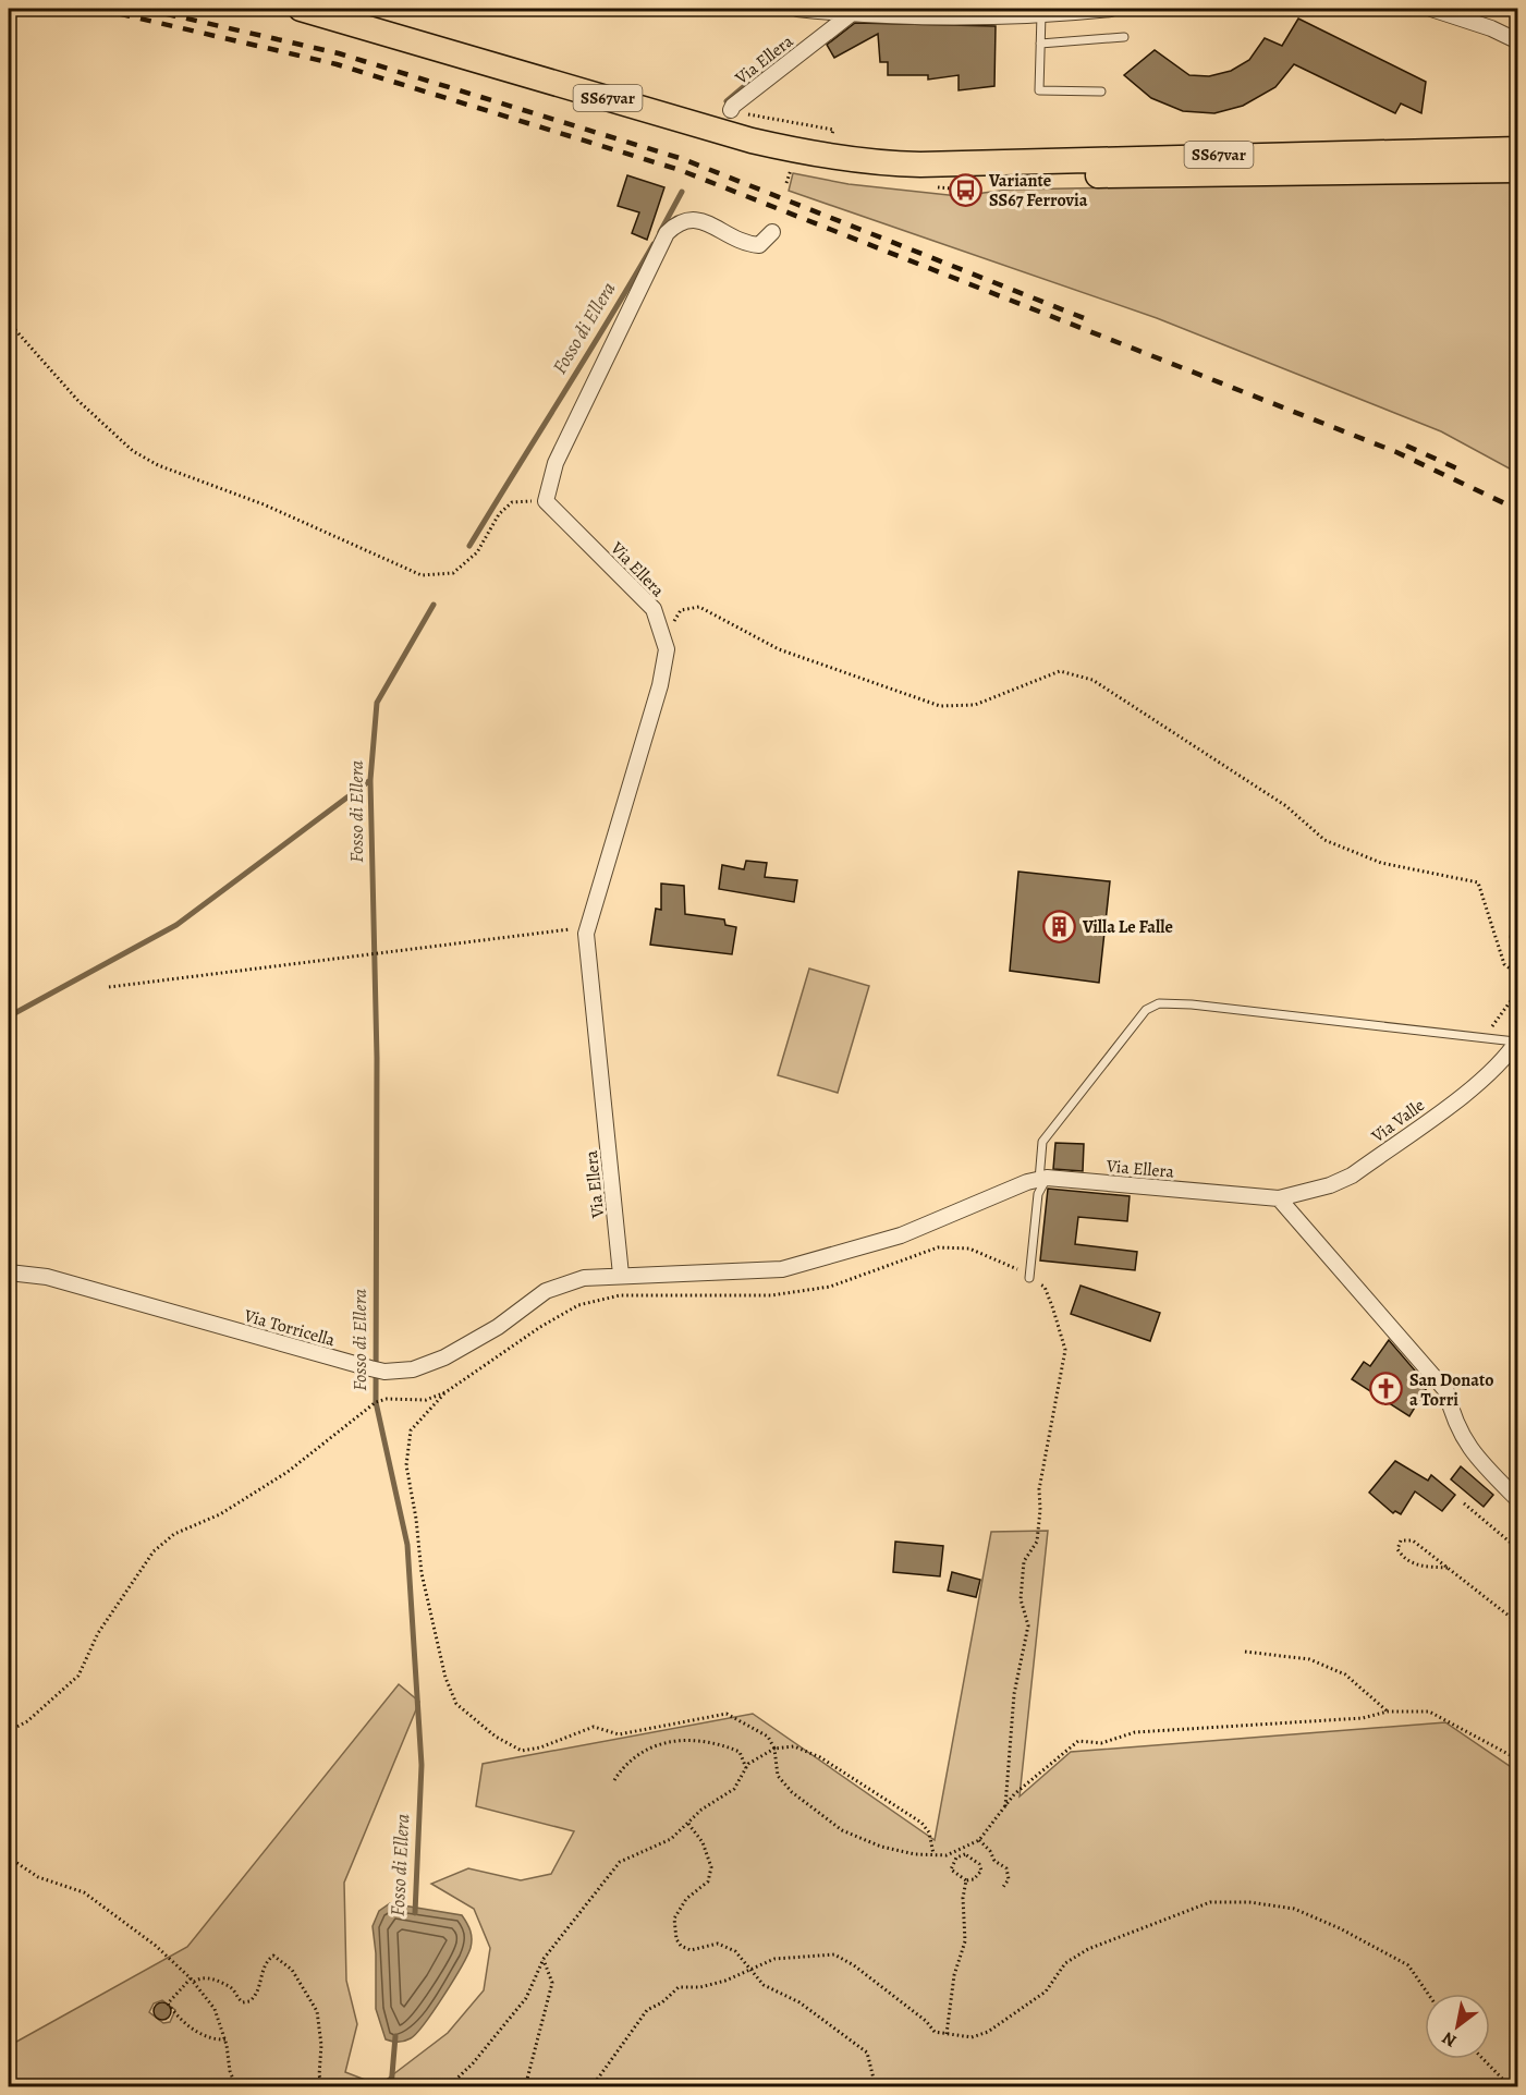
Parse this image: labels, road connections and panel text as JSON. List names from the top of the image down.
{
  "streets": {
    "main road": ["SS67var"],
    "street": ["Via Ellera", "Via Valle", "Via Torricella"]
  },
  "crossings": [
    ["Via Ellera", "Via Valle"],
    ["Via Ellera", "Via Torricella"]
  ],
  "water": ["Fosso di Ellera"],
  "places": {
    "bus stop": ["Variante SS67 Ferrovia"],
    "building": ["Villa Le Falle"],
    "church": ["San Donato a Torri"]
  },
  "north": "bottom left"
}
